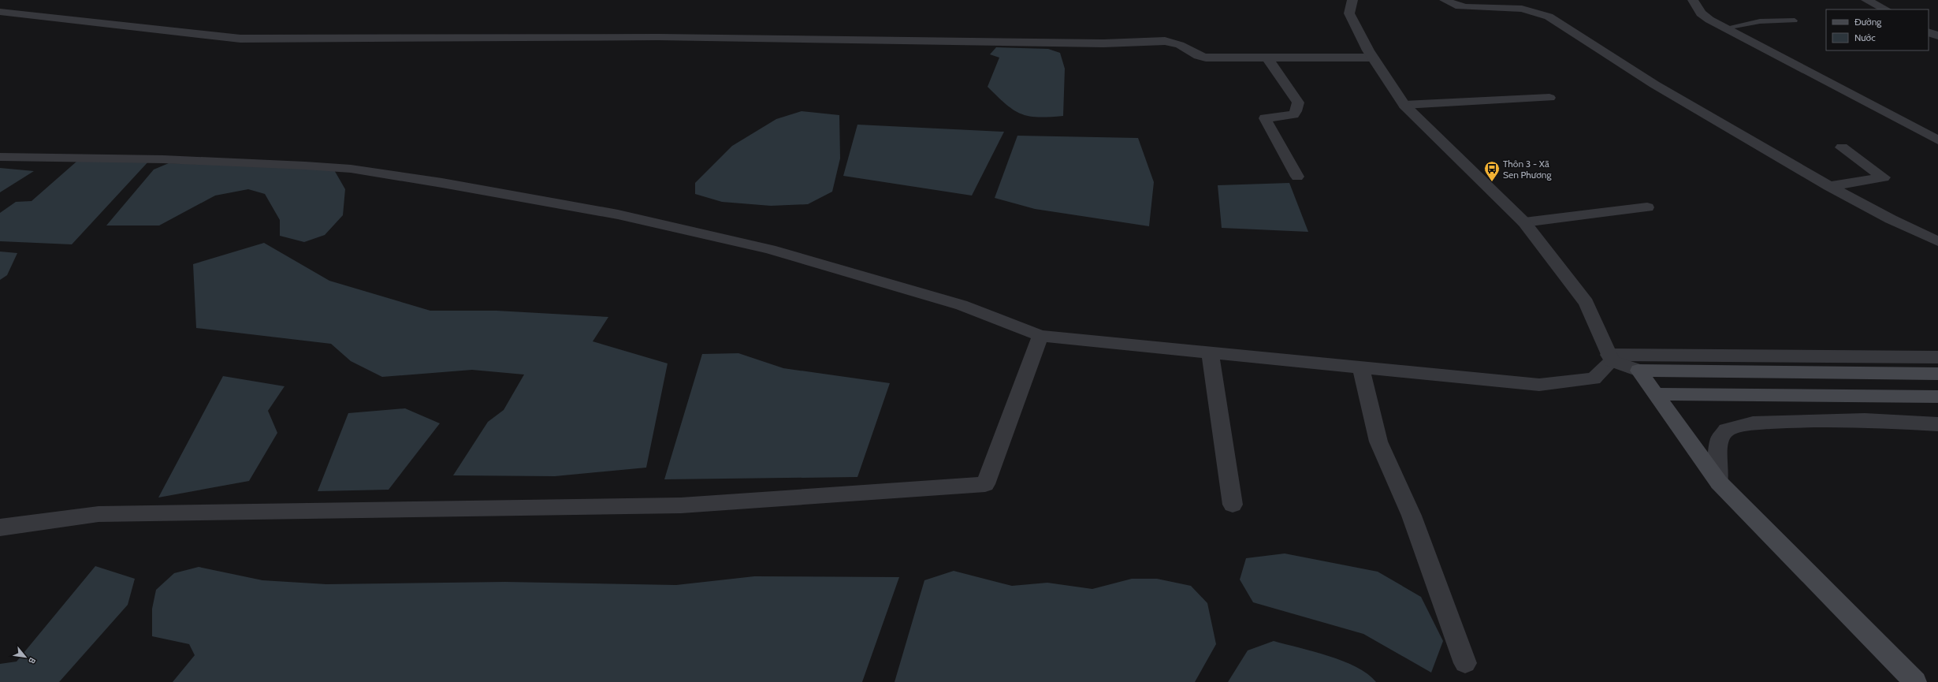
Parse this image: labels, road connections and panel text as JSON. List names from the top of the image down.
{
  "places": {
    "bus stop": ["Thôn 3 - Xã Sen Phương"]
  },
  "legend": ["Đường", "Nước"],
  "north": "bottom right"
}
